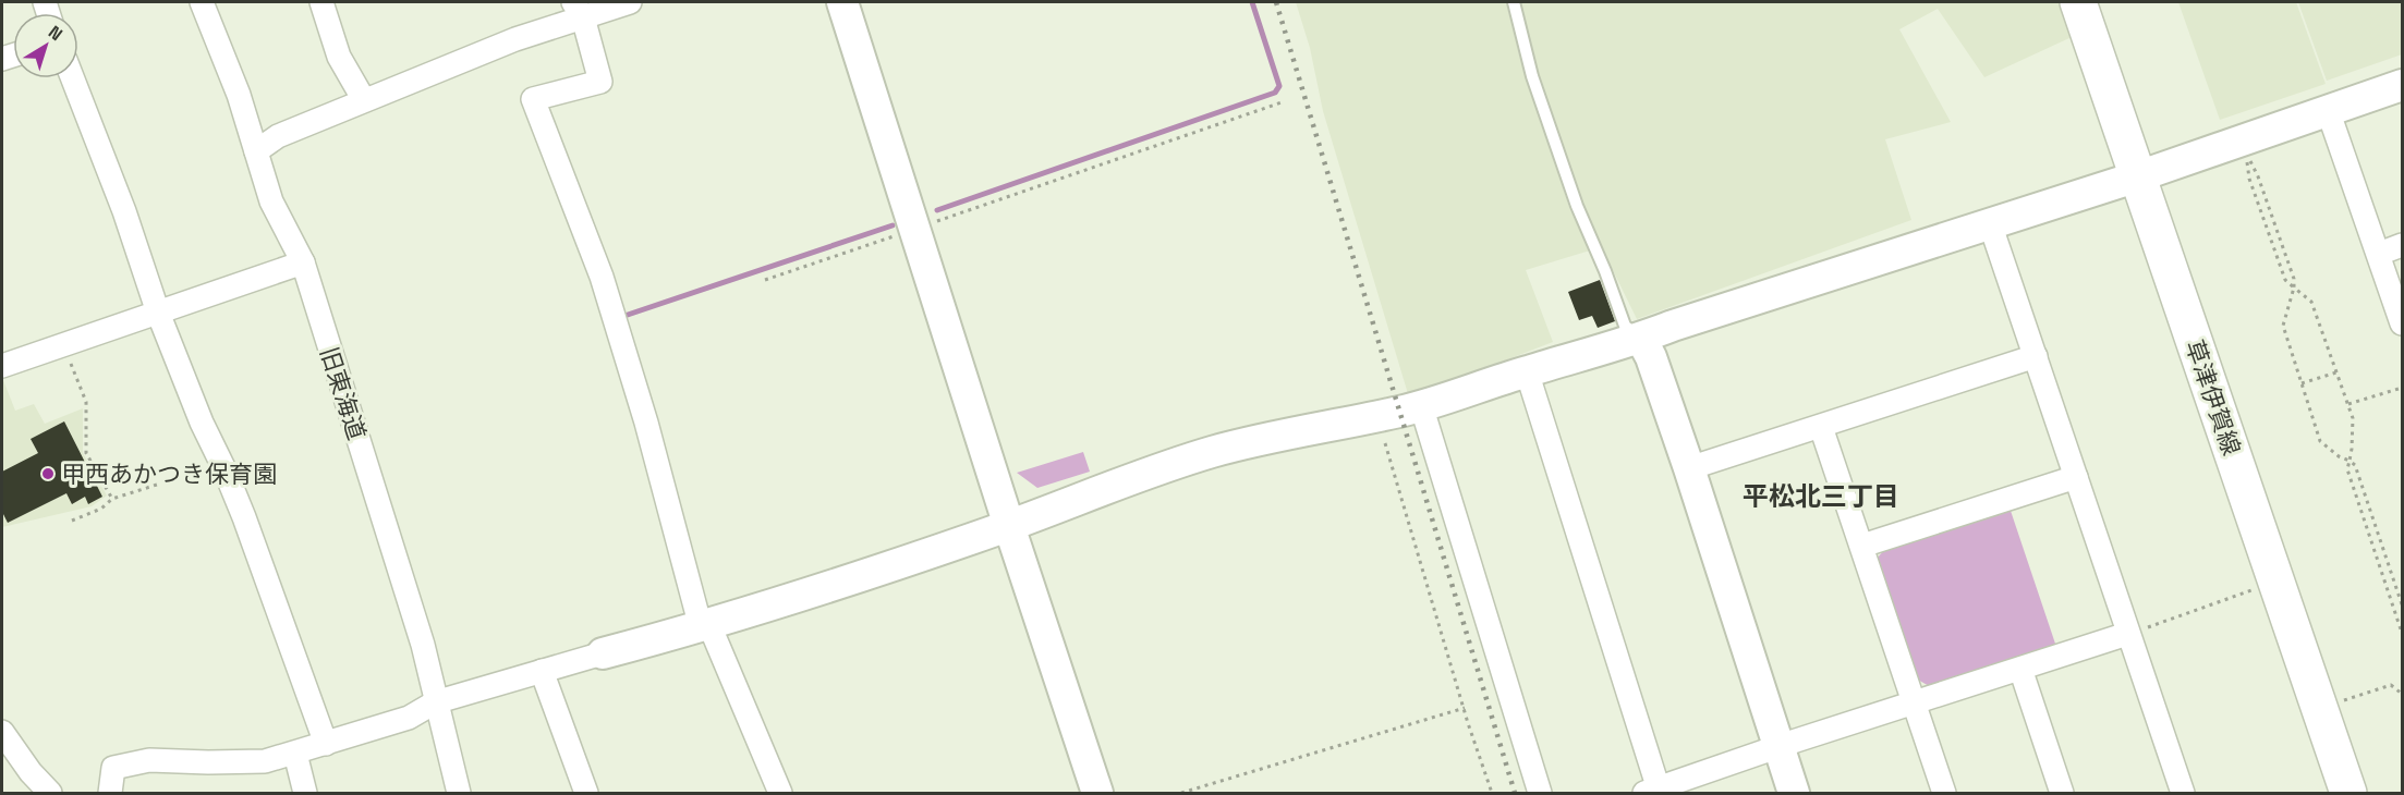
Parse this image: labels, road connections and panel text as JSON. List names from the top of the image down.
{
  "streets": {
    "main road": ["草津伊賀線"],
    "street": ["旧東海道"]
  },
  "districts": ["平松北三丁目"],
  "places": ["甲西あかつき保育園"],
  "north": "top right"
}
